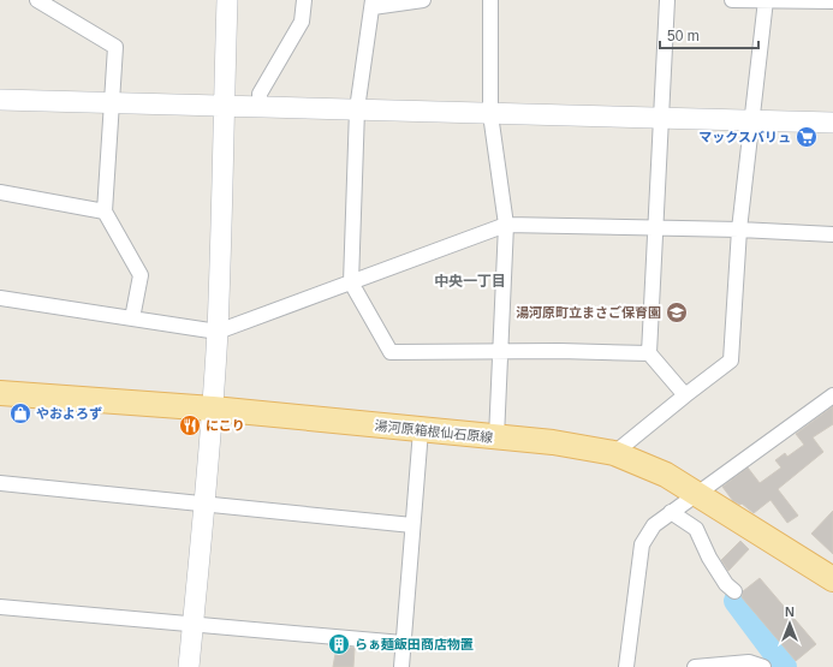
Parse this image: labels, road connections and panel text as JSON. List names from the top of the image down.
{
  "streets": {
    "main road": ["湯河原箱根仙石原線"]
  },
  "districts": ["中央一丁目"],
  "places": {
    "supermarket": ["マックスバリュ"],
    "school or university": ["湯河原町立まさご保育園"],
    "shop": ["やおよろず"],
    "restaurant": ["にこり"],
    "building": ["らぁ麺飯田商店物置"]
  },
  "scale_bar": "50 m",
  "north": "top"
}
